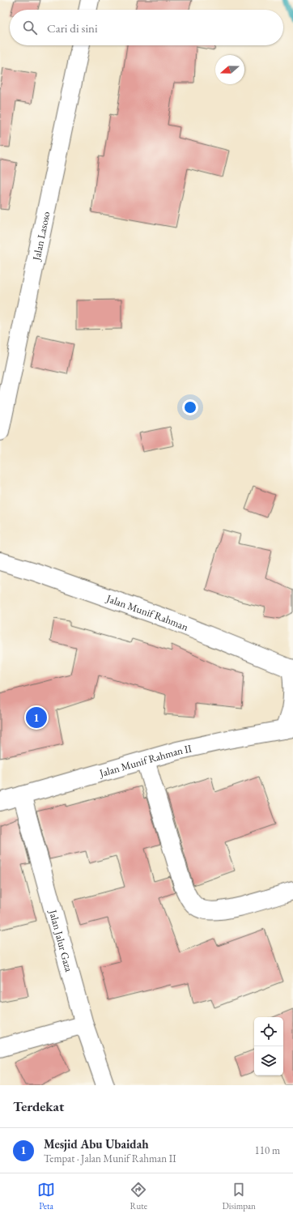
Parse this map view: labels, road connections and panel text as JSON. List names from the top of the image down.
{
  "streets": {
    "street": [
      "Jalan Lasoso",
      "Jalan Munif Rahman",
      "Jalan Munif Rahman II",
      "Jalan Jalur Gaza"
    ]
  },
  "crossings": [
    ["Jalan Munif Rahman II", "Jalan Jalur Gaza"]
  ],
  "north": "left",
  "page": {
    "search": "Cari di sini",
    "pins": "1",
    "heading": "Terdekat",
    "list": [
      {
        "mark": "1",
        "name": "Mesjid Abu Ubaidah",
        "note": "Tempat · Jalan Munif Rahman II",
        "value": "110 m"
      }
    ],
    "nav": ["Peta", "Rute", "Disimpan"]
  }
}
